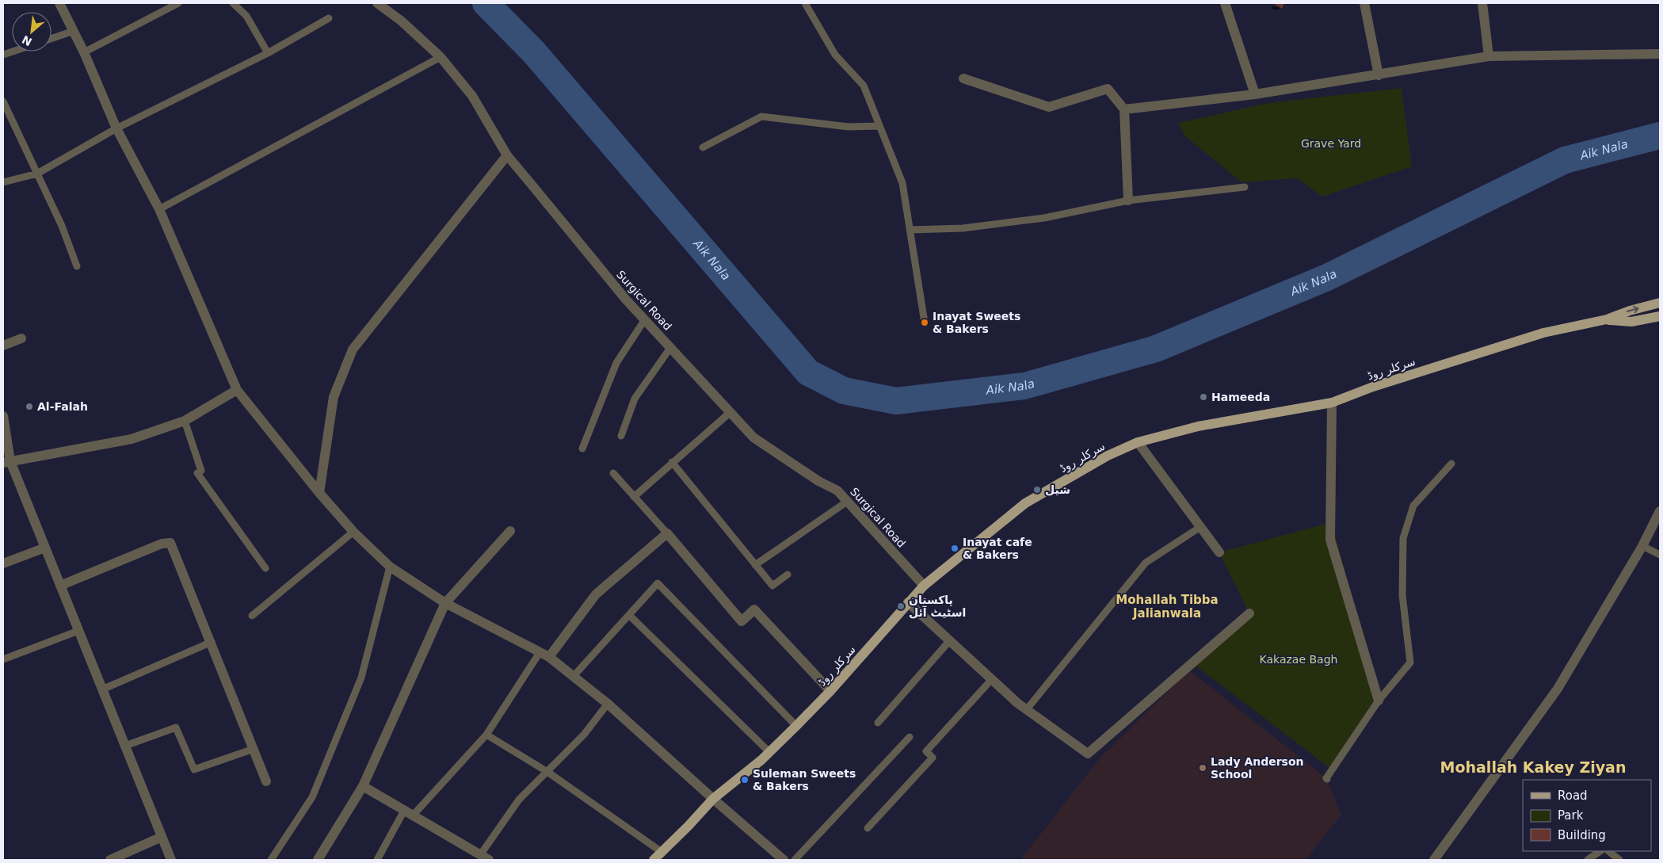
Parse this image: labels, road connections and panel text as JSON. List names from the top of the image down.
{
  "streets": {
    "main road": ["سرکلر روڈ"],
    "street": ["Surgical Road"]
  },
  "crossings": [
    ["Surgical Road", "سرکلر روڈ"]
  ],
  "districts": ["Mohallah Tibba Jalianwala", "Mohallah Kakey Ziyan"],
  "water": ["Aik Nala"],
  "parks": ["Grave Yard", "Kakazae Bagh"],
  "places": [
    "Inayat Sweets & Bakers",
    "Hameeda",
    "Al-Falah",
    "شیل",
    "Inayat cafe & Bakers",
    "پاکستان اسٹیٹ آئل",
    "Lady Anderson School",
    "Suleman Sweets & Bakers"
  ],
  "legend": ["Road", "Park", "Building"],
  "north": "bottom left"
}
